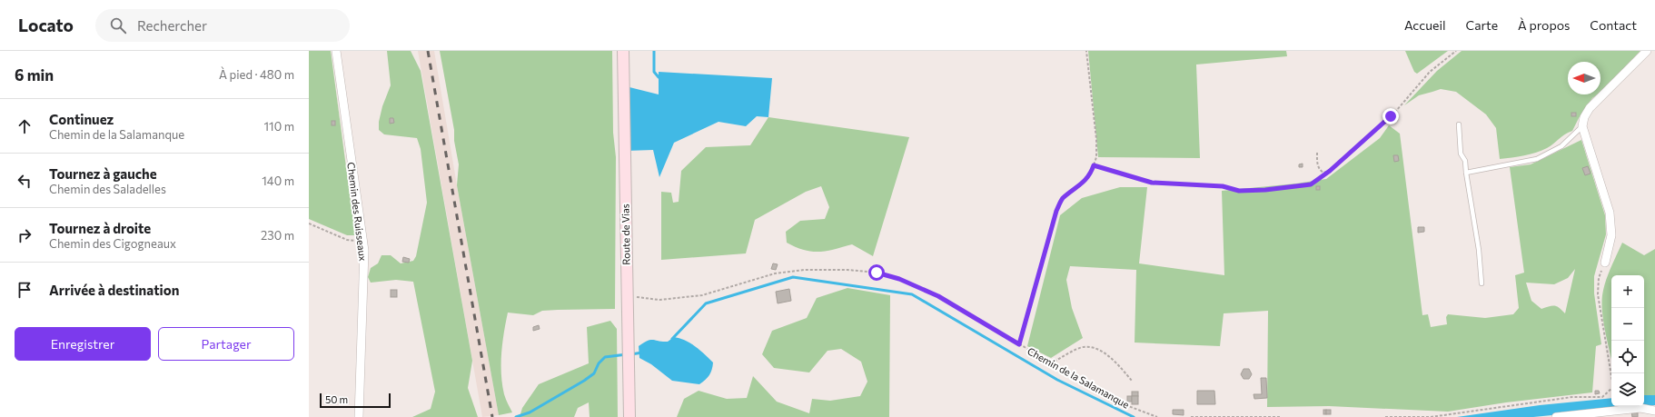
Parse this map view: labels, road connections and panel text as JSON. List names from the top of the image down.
{
  "streets": {
    "main road": ["Route de Vias"],
    "street": ["Chemin des Ruisseaux"],
    "path": ["Chemin de la Salamanque"]
  },
  "crossings": [
    ["Route de Vias", "Chemin de la Salamanque"]
  ],
  "scale_bar": "50 m",
  "north": "left",
  "page": {
    "header": "Locato",
    "search": "Rechercher",
    "nav": [
      "Accueil",
      "Carte",
      "À propos",
      "Contact"
    ],
    "heading": ["6 min", "À pied · 480 m"],
    "list": [
      ["Continuez", "Chemin de la Salamanque", "110 m"],
      ["Tournez à gauche", "Chemin des Saladelles", "140 m"],
      ["Tournez à droite", "Chemin des Cigogneaux", "230 m"],
      "Arrivée à destination"
    ],
    "map_buttons": ["+", "−"],
    "buttons": ["Enregistrer", "Partager"],
    "scale": "50 m"
  }
}
